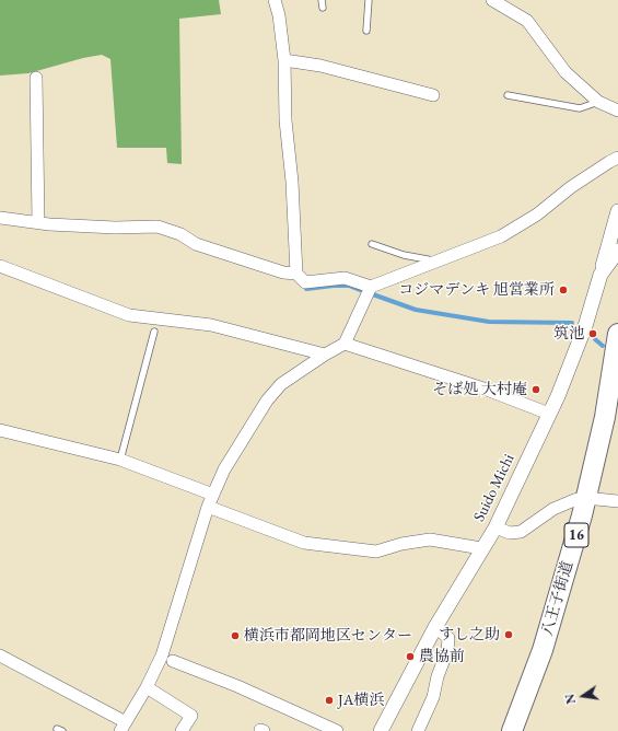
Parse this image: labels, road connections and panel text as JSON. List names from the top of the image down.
{
  "streets": {
    "highway": ["16", "八王子街道"],
    "street": ["Suido Michi"]
  },
  "places": [
    "コジマデンキ 旭営業所",
    "筑池",
    "そば処 大村庵",
    "すし之助",
    "横浜市都岡地区センター",
    "農協前",
    "JA横浜"
  ],
  "north": "left"
}
